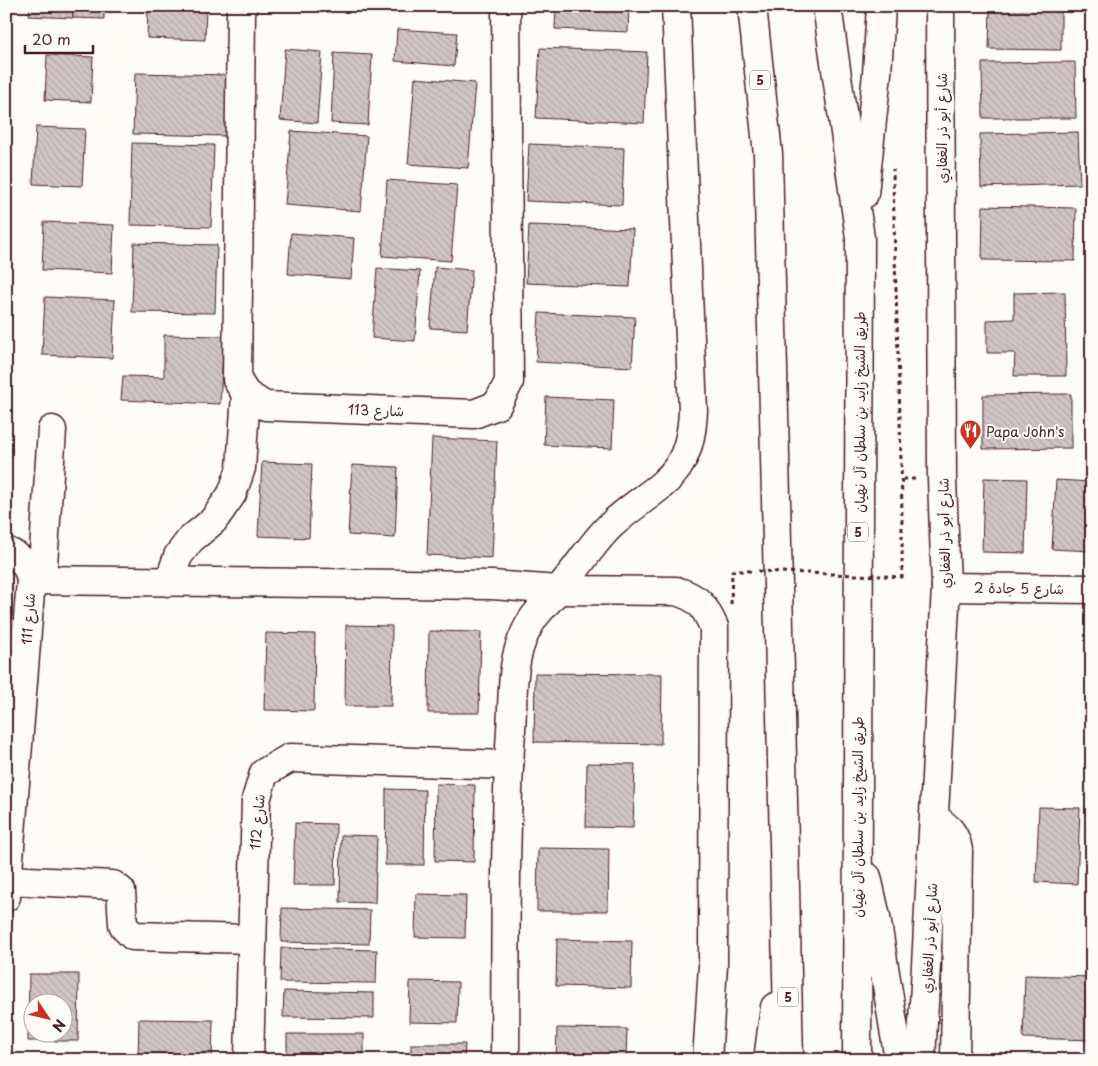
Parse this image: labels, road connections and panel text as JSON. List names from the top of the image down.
{
  "streets": {
    "main road": [
      "5",
      "شارع أبو ذر الغفاري",
      "شارع 113",
      "طريق الشيخ زايد بن سلطان آل نهيان",
      "شارع 5 جادة 2",
      "شارع 111",
      "شارع 112"
    ]
  },
  "crossings": [
    ["شارع أبو ذر الغفاري", "شارع 5 جادة 2"]
  ],
  "places": {
    "restaurant": ["Papa John's"]
  },
  "scale_bar": "20 m",
  "north": "bottom right"
}
